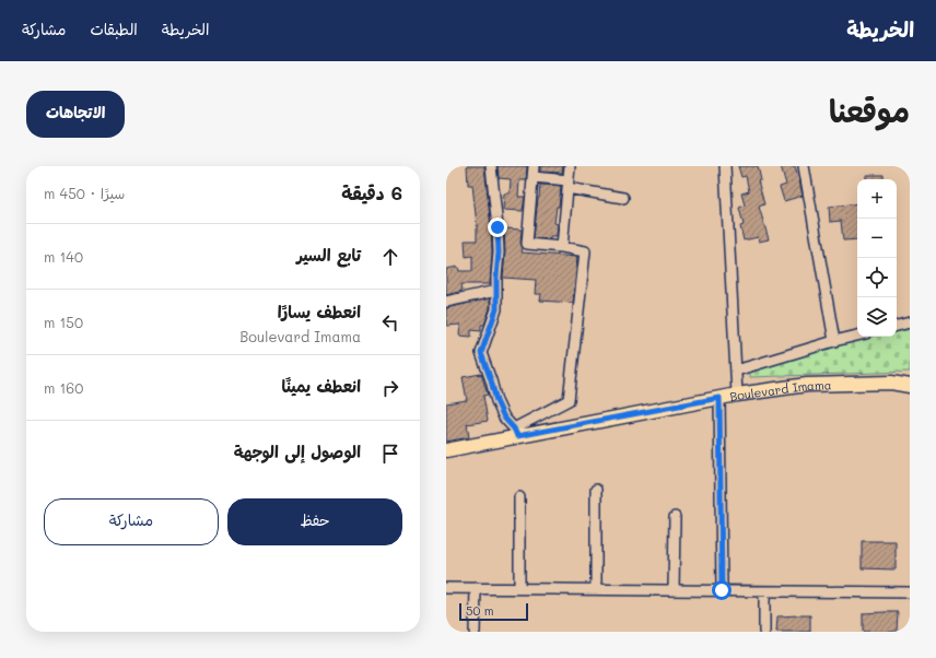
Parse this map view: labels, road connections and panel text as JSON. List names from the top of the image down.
{
  "streets": {
    "main road": ["Boulevard Imama"]
  },
  "scale_bar": "50 m",
  "page": {
    "header": "الخريطة",
    "nav": ["الخريطة", "الطبقات", "مشاركة"],
    "title": "موقعنا",
    "buttons": [
      "الاتجاهات",
      ["حفظ", "مشاركة"]
    ],
    "heading": ["6 دقيقة", "سيرًا · 450 m"],
    "map_buttons": ["+", "−"],
    "list": [
      ["تابع السير", "140 m"],
      ["انعطف يسارًا", "Boulevard Imama", "150 m"],
      ["انعطف يمينًا", "160 m"],
      "الوصول إلى الوجهة"
    ],
    "scale": "50 m"
  }
}
